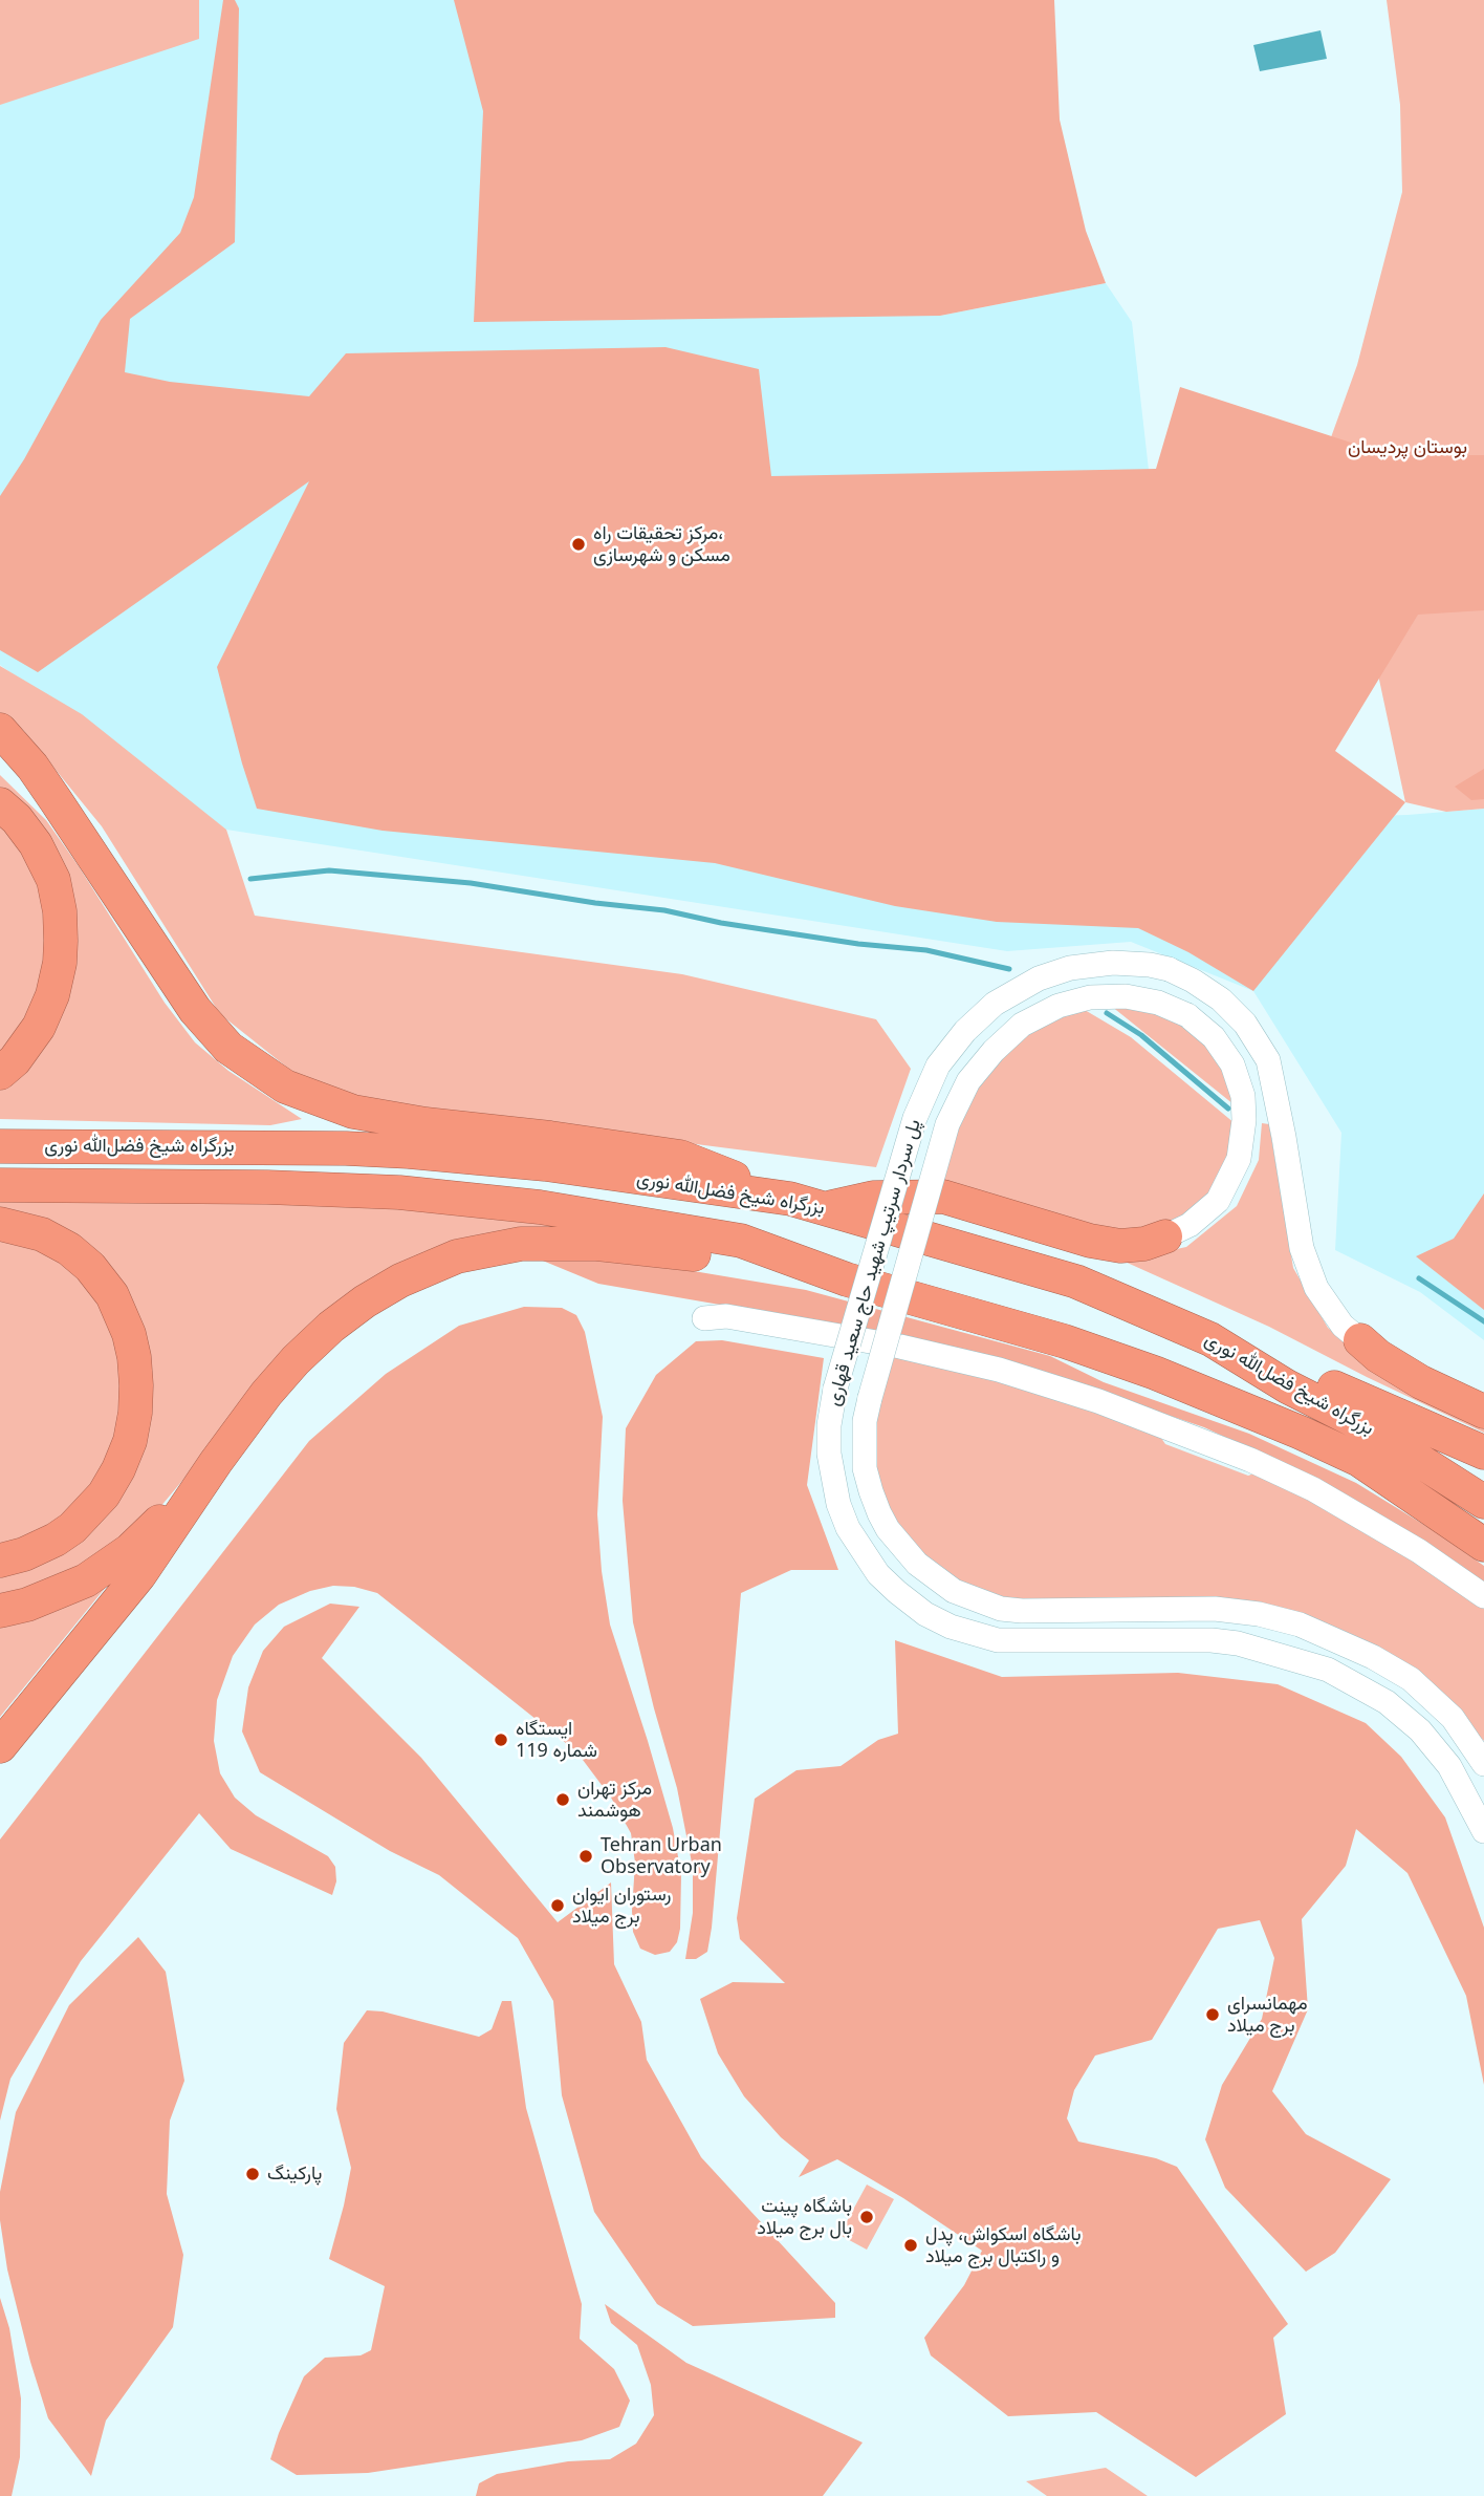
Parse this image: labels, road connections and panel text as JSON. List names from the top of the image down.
{
  "streets": {
    "highway": ["بزرگراه شیخ فضل‌الله نوری"],
    "street": ["پل سردار سرتیپ شهید حاج سعید قهاری"]
  },
  "parks": ["بوستان پردیسان"],
  "places": [
    "مرکز تحقیقات راه، مسکن و شهرسازی",
    "ایستگاه شماره 119",
    "مرکز تهران هوشمند",
    "Tehran Urban Observatory",
    "رستوران ایوان برج میلاد",
    "مهمانسرای برج میلاد",
    "پارکینگ",
    "باشگاه پینت بال برج میلاد",
    "باشگاه اسکواش، پدل و راکتبال برج میلاد"
  ]
}
